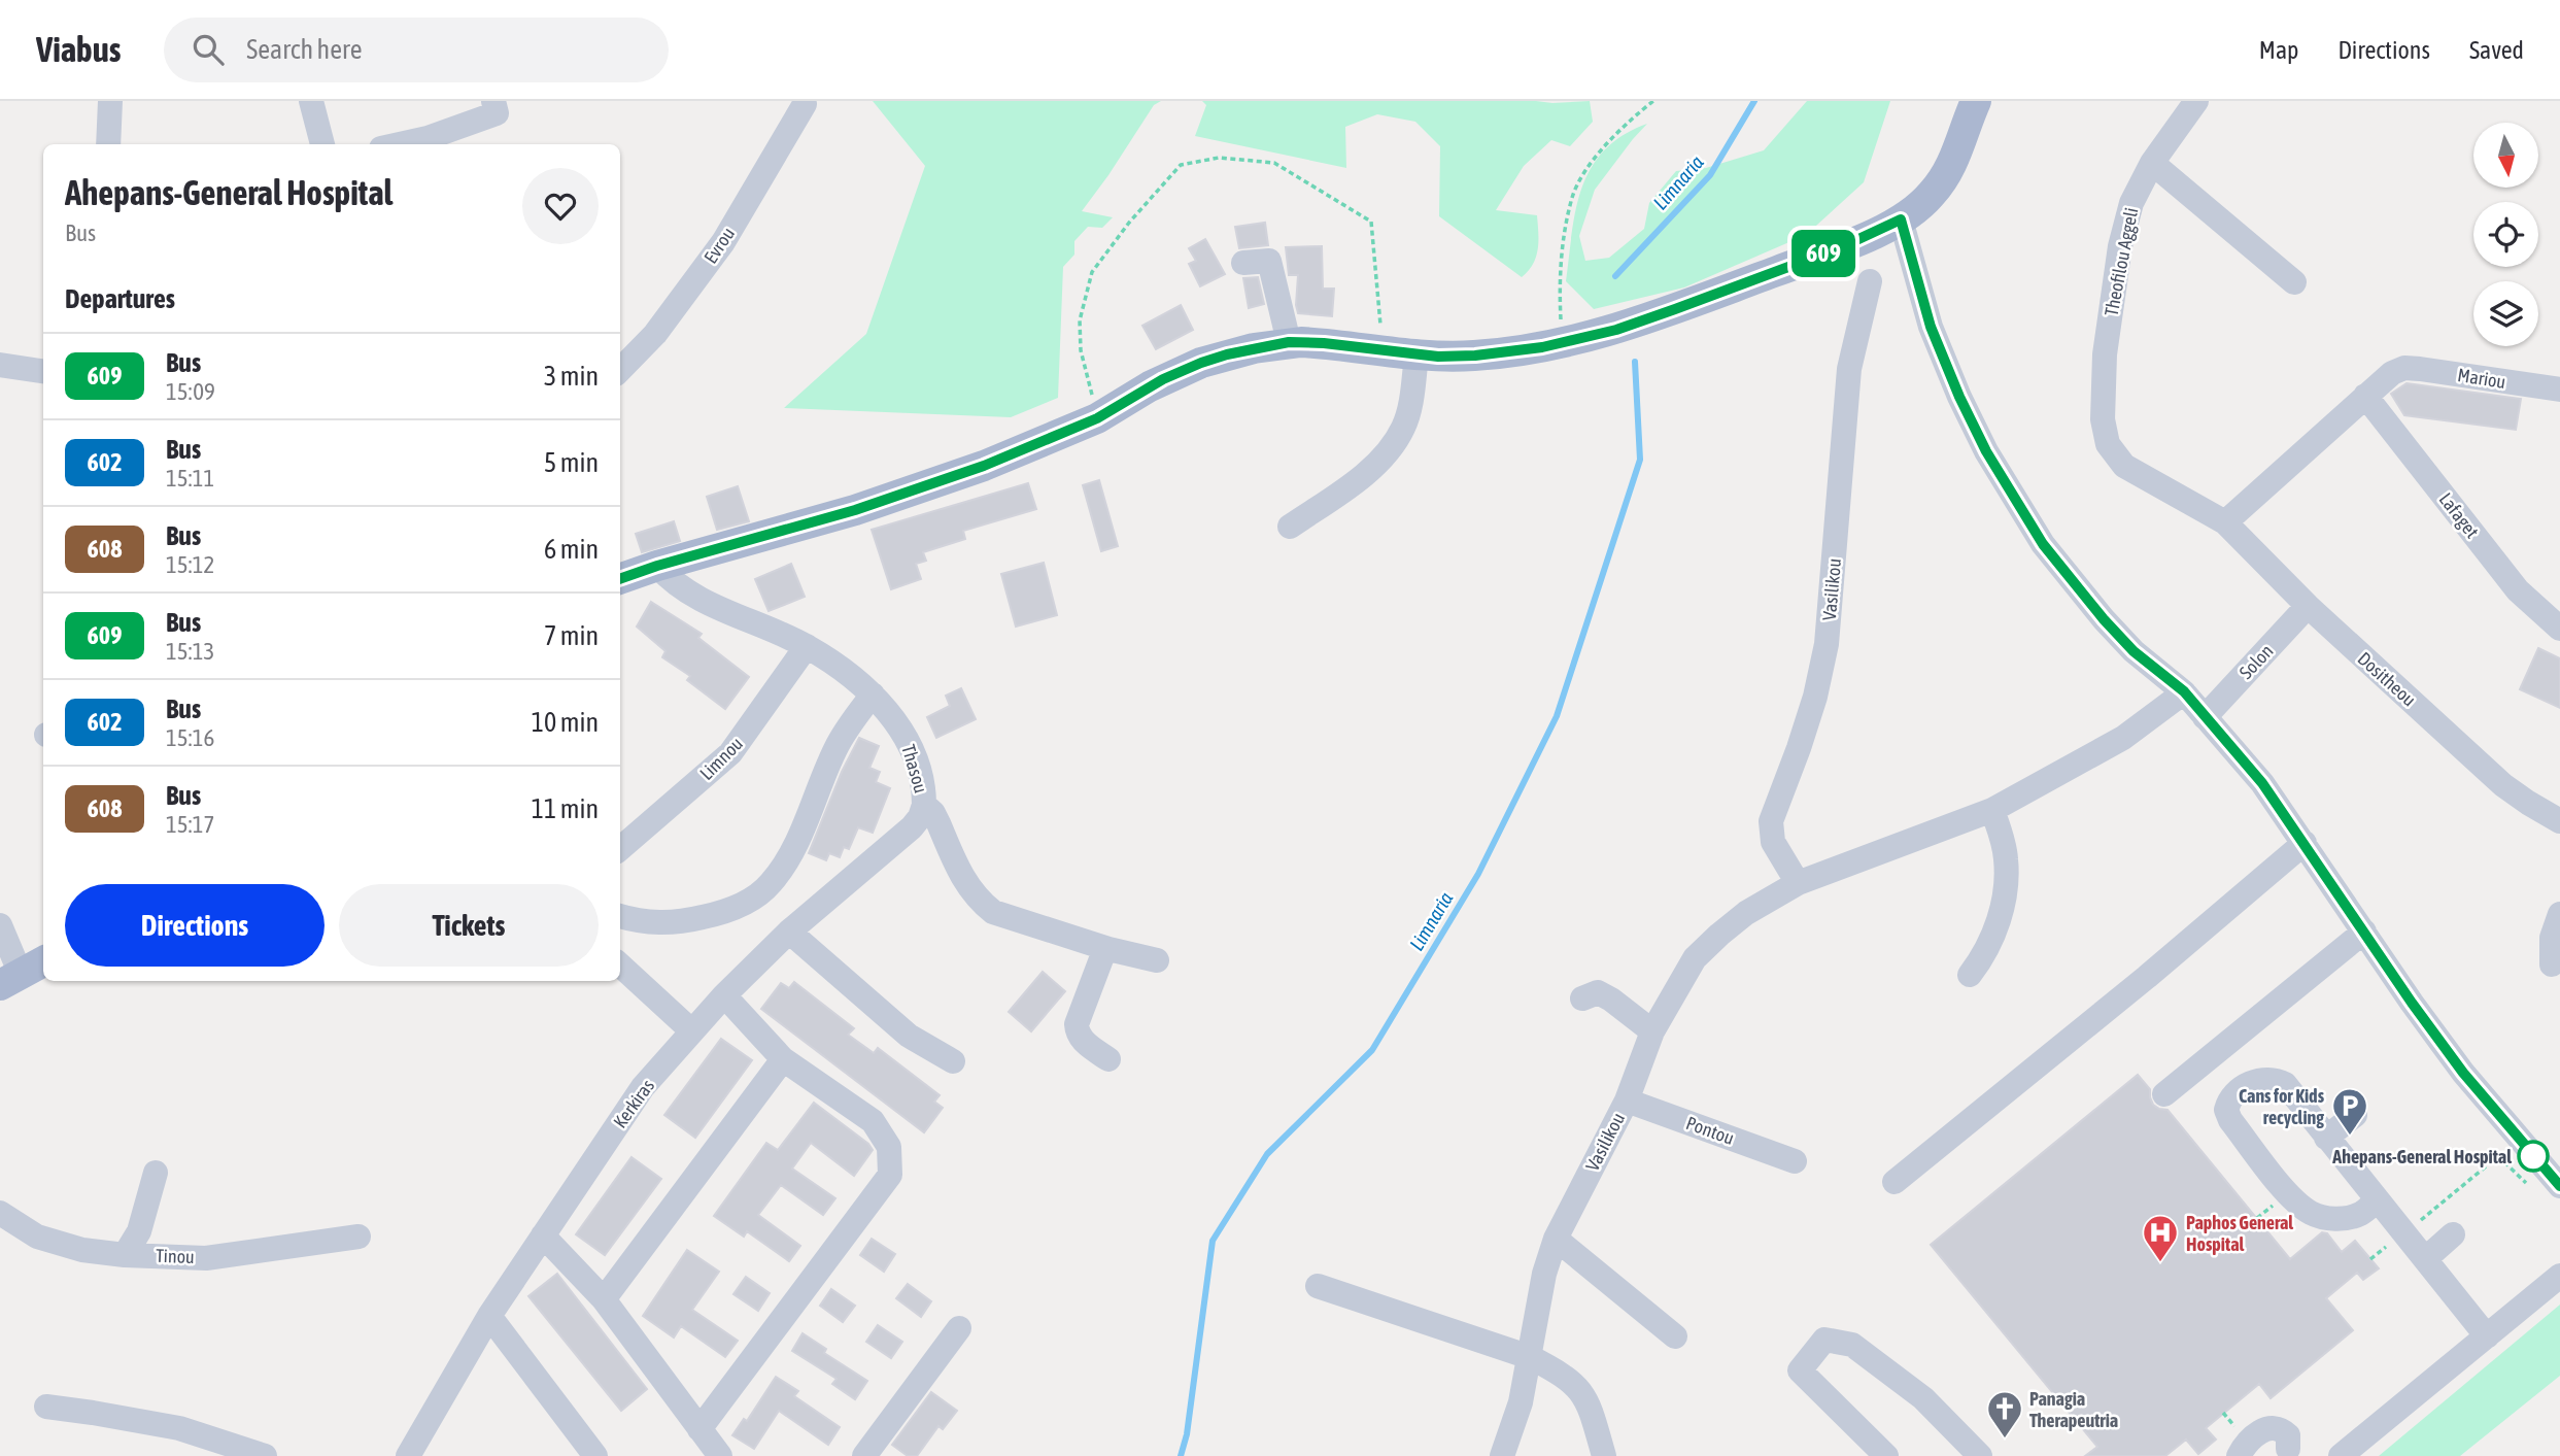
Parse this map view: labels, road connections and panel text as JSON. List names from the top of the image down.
{
  "streets": {
    "street": [
      "Evrou",
      "Theofilou Aggeli",
      "Mariou",
      "Lafaget",
      "Vasilikou",
      "Solon",
      "Dositheou",
      "Limnou",
      "Thasou",
      "Kerkiras",
      "Pontou",
      "Tinou"
    ]
  },
  "crossings": [
    ["Theofilou Aggeli", "Dositheou"],
    ["Mariou", "Lafaget"],
    ["Vasilikou", "Pontou"],
    ["Solon", "Dositheou"],
    ["Limnou", "Thasou"],
    ["Thasou", "Kerkiras"]
  ],
  "water": ["Limnaria"],
  "places": {
    "parking": ["Cans for Kids recycling"],
    "other": ["Ahepans-General Hospital"],
    "hospital": ["Paphos General Hospital"],
    "church": ["Panagia Therapeutria"]
  },
  "lines": ["bus line 609"],
  "north": "bottom",
  "page": {
    "header": "Viabus",
    "search": "Search here",
    "nav": ["Map", "Directions", "Saved"],
    "on_map": "609",
    "heading": [
      ["Ahepans-General Hospital", "Bus"],
      "Departures"
    ],
    "list": [
      {
        "mark": "609",
        "name": "Bus",
        "note": "15:09",
        "value": "3 min"
      },
      {
        "mark": "602",
        "name": "Bus",
        "note": "15:11",
        "value": "5 min"
      },
      {
        "mark": "608",
        "name": "Bus",
        "note": "15:12",
        "value": "6 min"
      },
      {
        "mark": "609",
        "name": "Bus",
        "note": "15:13",
        "value": "7 min"
      },
      {
        "mark": "602",
        "name": "Bus",
        "note": "15:16",
        "value": "10 min"
      },
      {
        "mark": "608",
        "name": "Bus",
        "note": "15:17",
        "value": "11 min"
      }
    ],
    "buttons": ["Directions", "Tickets"]
  }
}
